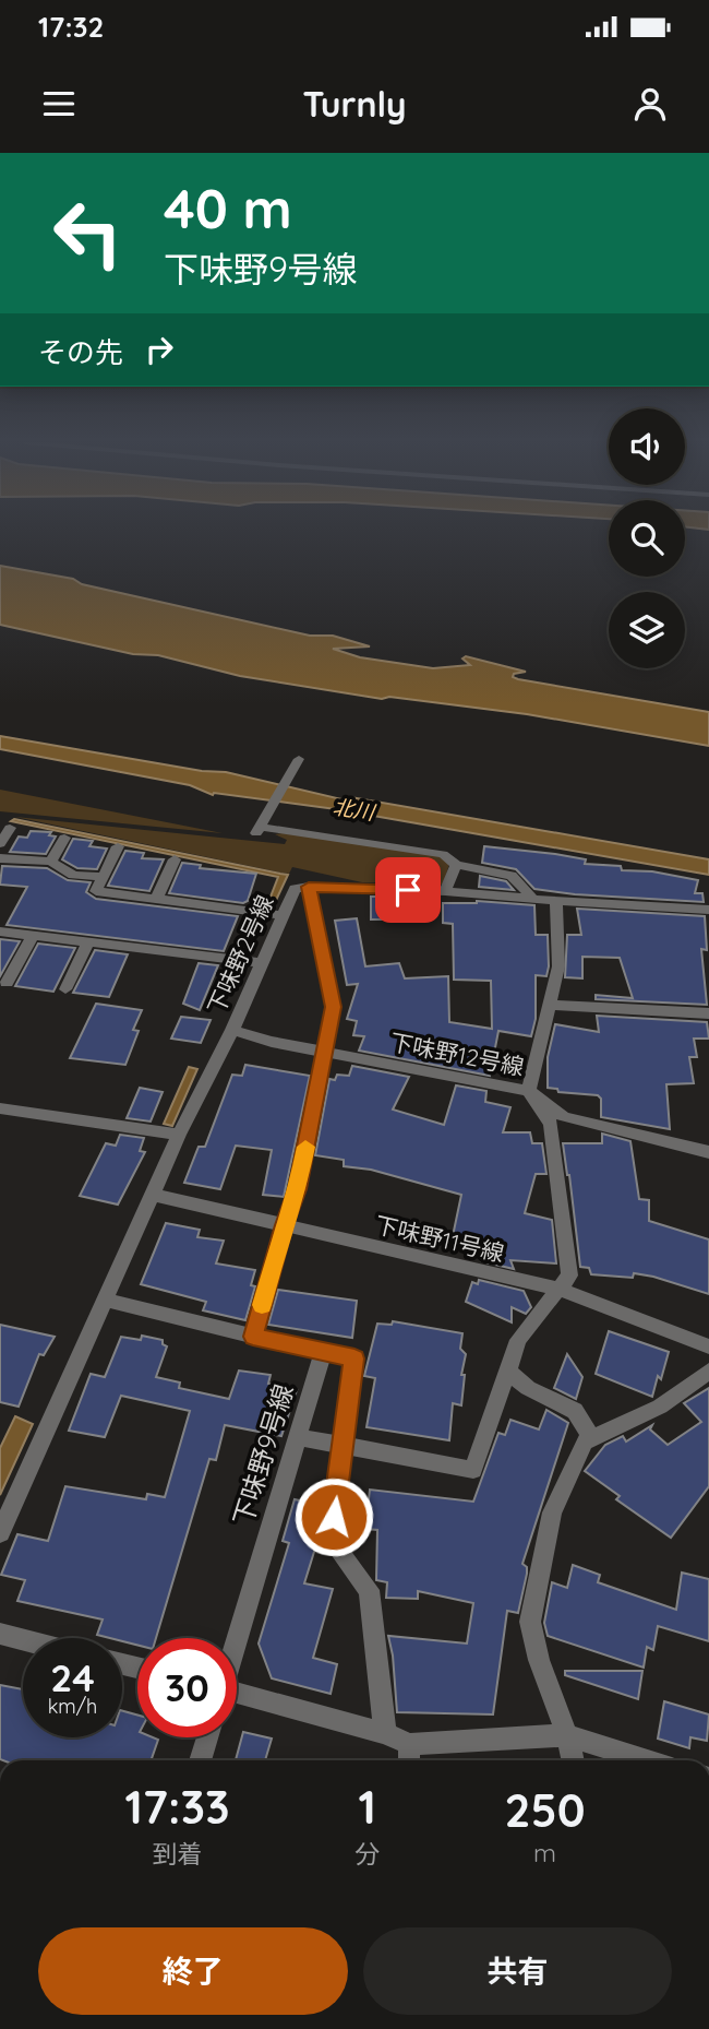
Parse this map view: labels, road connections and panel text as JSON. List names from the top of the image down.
{
  "streets": {
    "street": [
      "下味野2号線",
      "下味野12号線",
      "下味野11号線",
      "下味野9号線"
    ]
  },
  "crossings": [
    ["下味野2号線", "下味野12号線"],
    ["下味野2号線", "下味野11号線"]
  ],
  "water": ["北川"],
  "page": {
    "status": "17:32",
    "header": "Turnly",
    "turn": ["40 m", "下味野9号線"],
    "then": "その先",
    "speed": "24 km/h",
    "limit": "30",
    "eta": [
      "17:33",
      "到着",
      "1",
      "分",
      "250",
      "m"
    ],
    "buttons": ["終了", "共有"]
  }
}
